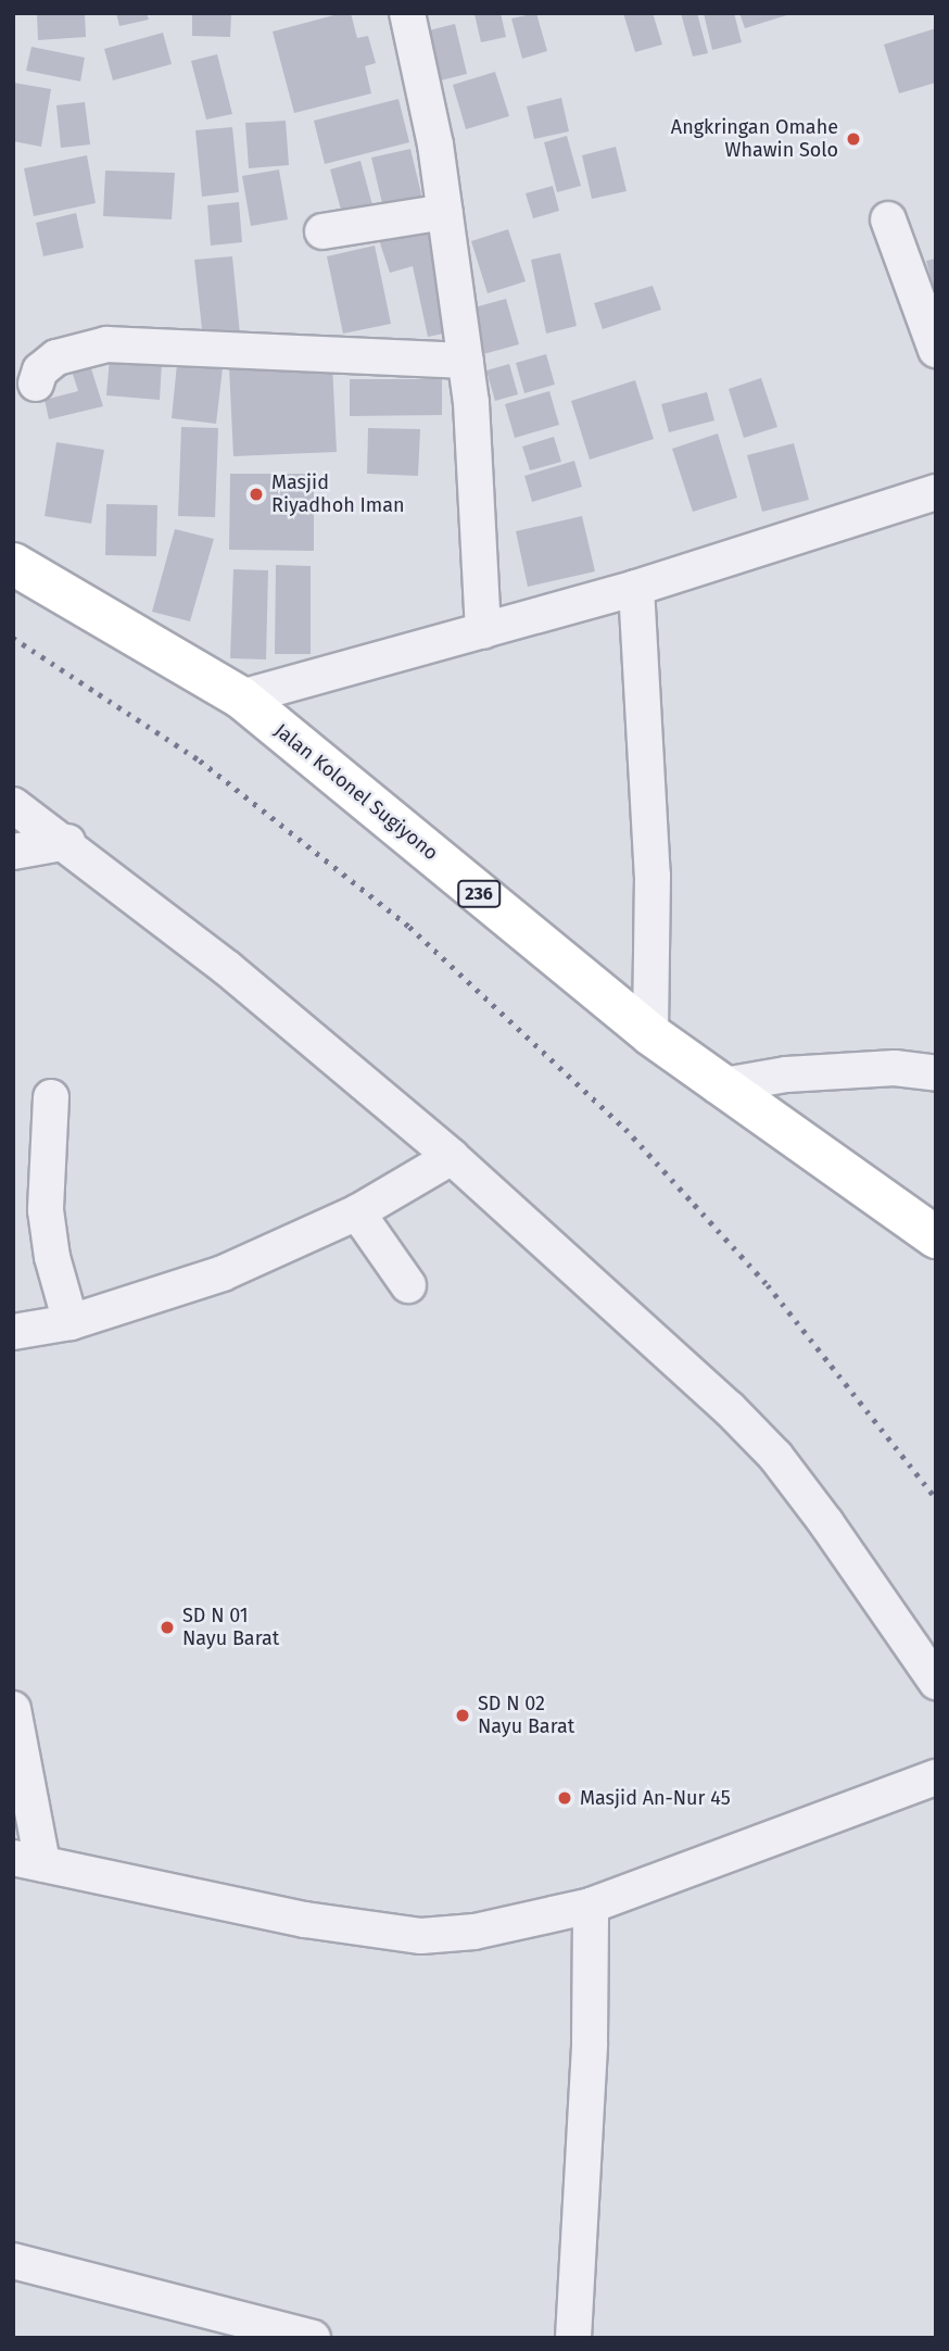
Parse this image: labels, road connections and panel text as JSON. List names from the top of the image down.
{
  "streets": {
    "main road": ["Jalan Kolonel Sugiyono", "236"]
  },
  "places": [
    "Angkringan Omahe Whawin Solo",
    "Masjid Riyadhoh Iman",
    "SD N 01 Nayu Barat",
    "SD N 02 Nayu Barat",
    "Masjid An-Nur 45"
  ]
}
